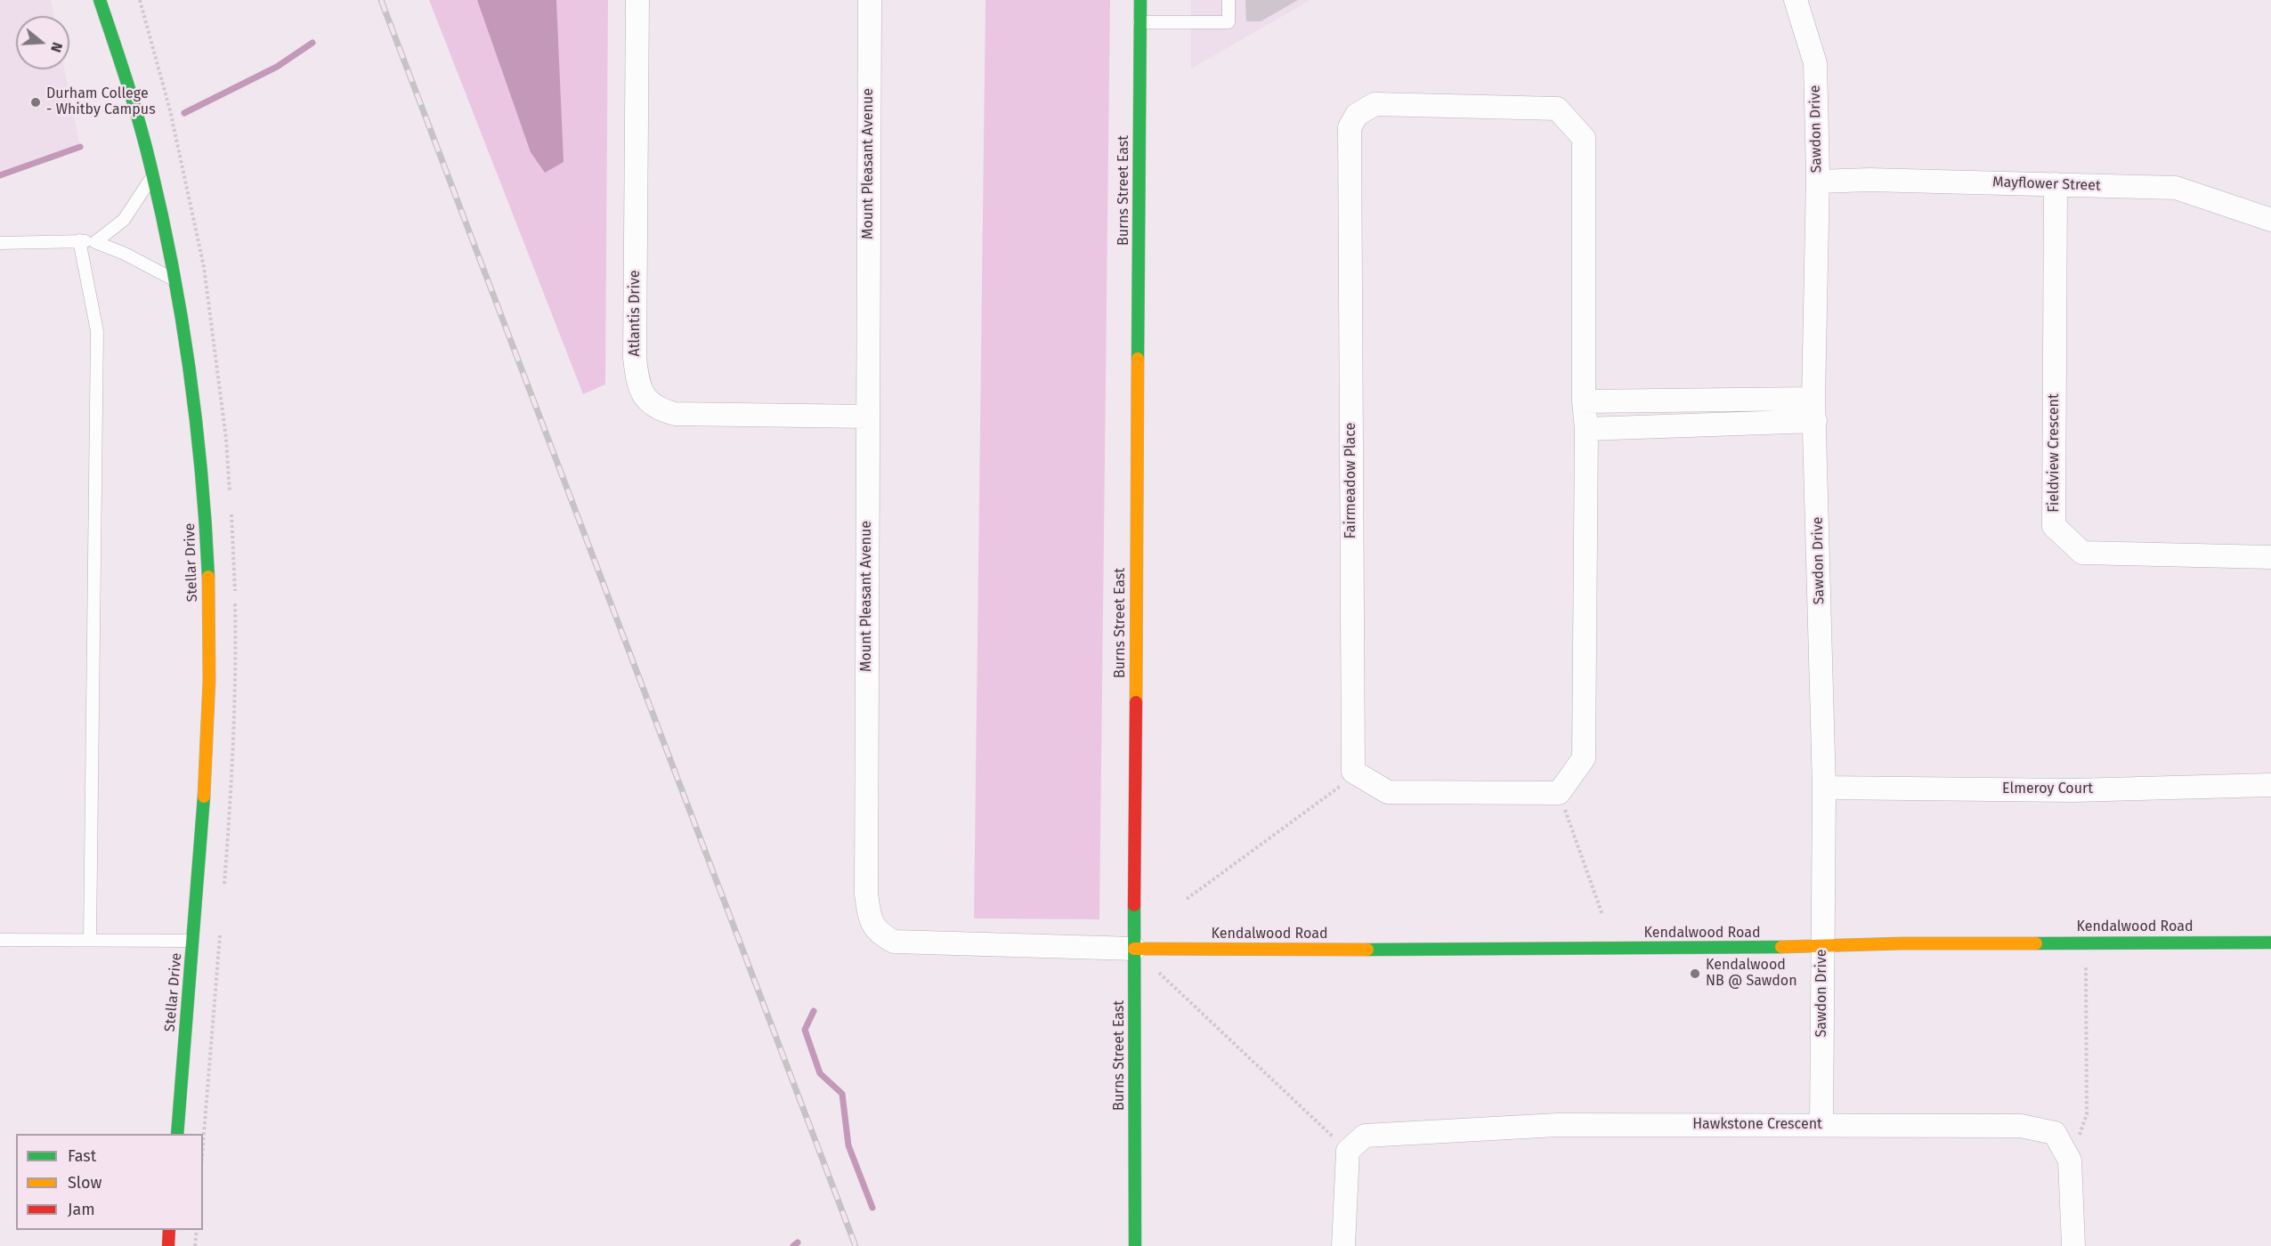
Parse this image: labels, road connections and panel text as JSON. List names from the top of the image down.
{
  "streets": {
    "street": [
      "Sawdon Drive",
      "Mount Pleasant Avenue",
      "Mayflower Street",
      "Burns Street East",
      "Atlantis Drive",
      "Fieldview Crescent",
      "Fairmeadow Place",
      "Stellar Drive",
      "Elmeroy Court",
      "Kendalwood Road",
      "Hawkstone Crescent"
    ]
  },
  "crossings": [
    ["Sawdon Drive", "Mayflower Street"],
    ["Sawdon Drive", "Elmeroy Court"],
    ["Sawdon Drive", "Kendalwood Road"],
    ["Sawdon Drive", "Hawkstone Crescent"],
    ["Mount Pleasant Avenue", "Burns Street East"],
    ["Mount Pleasant Avenue", "Atlantis Drive"],
    ["Mount Pleasant Avenue", "Kendalwood Road"],
    ["Mayflower Street", "Fieldview Crescent"],
    ["Burns Street East", "Kendalwood Road"]
  ],
  "places": ["Durham College - Whitby Campus", "Kendalwood NB @ Sawdon"],
  "legend": ["Fast", "Slow", "Jam"],
  "north": "right"
}
